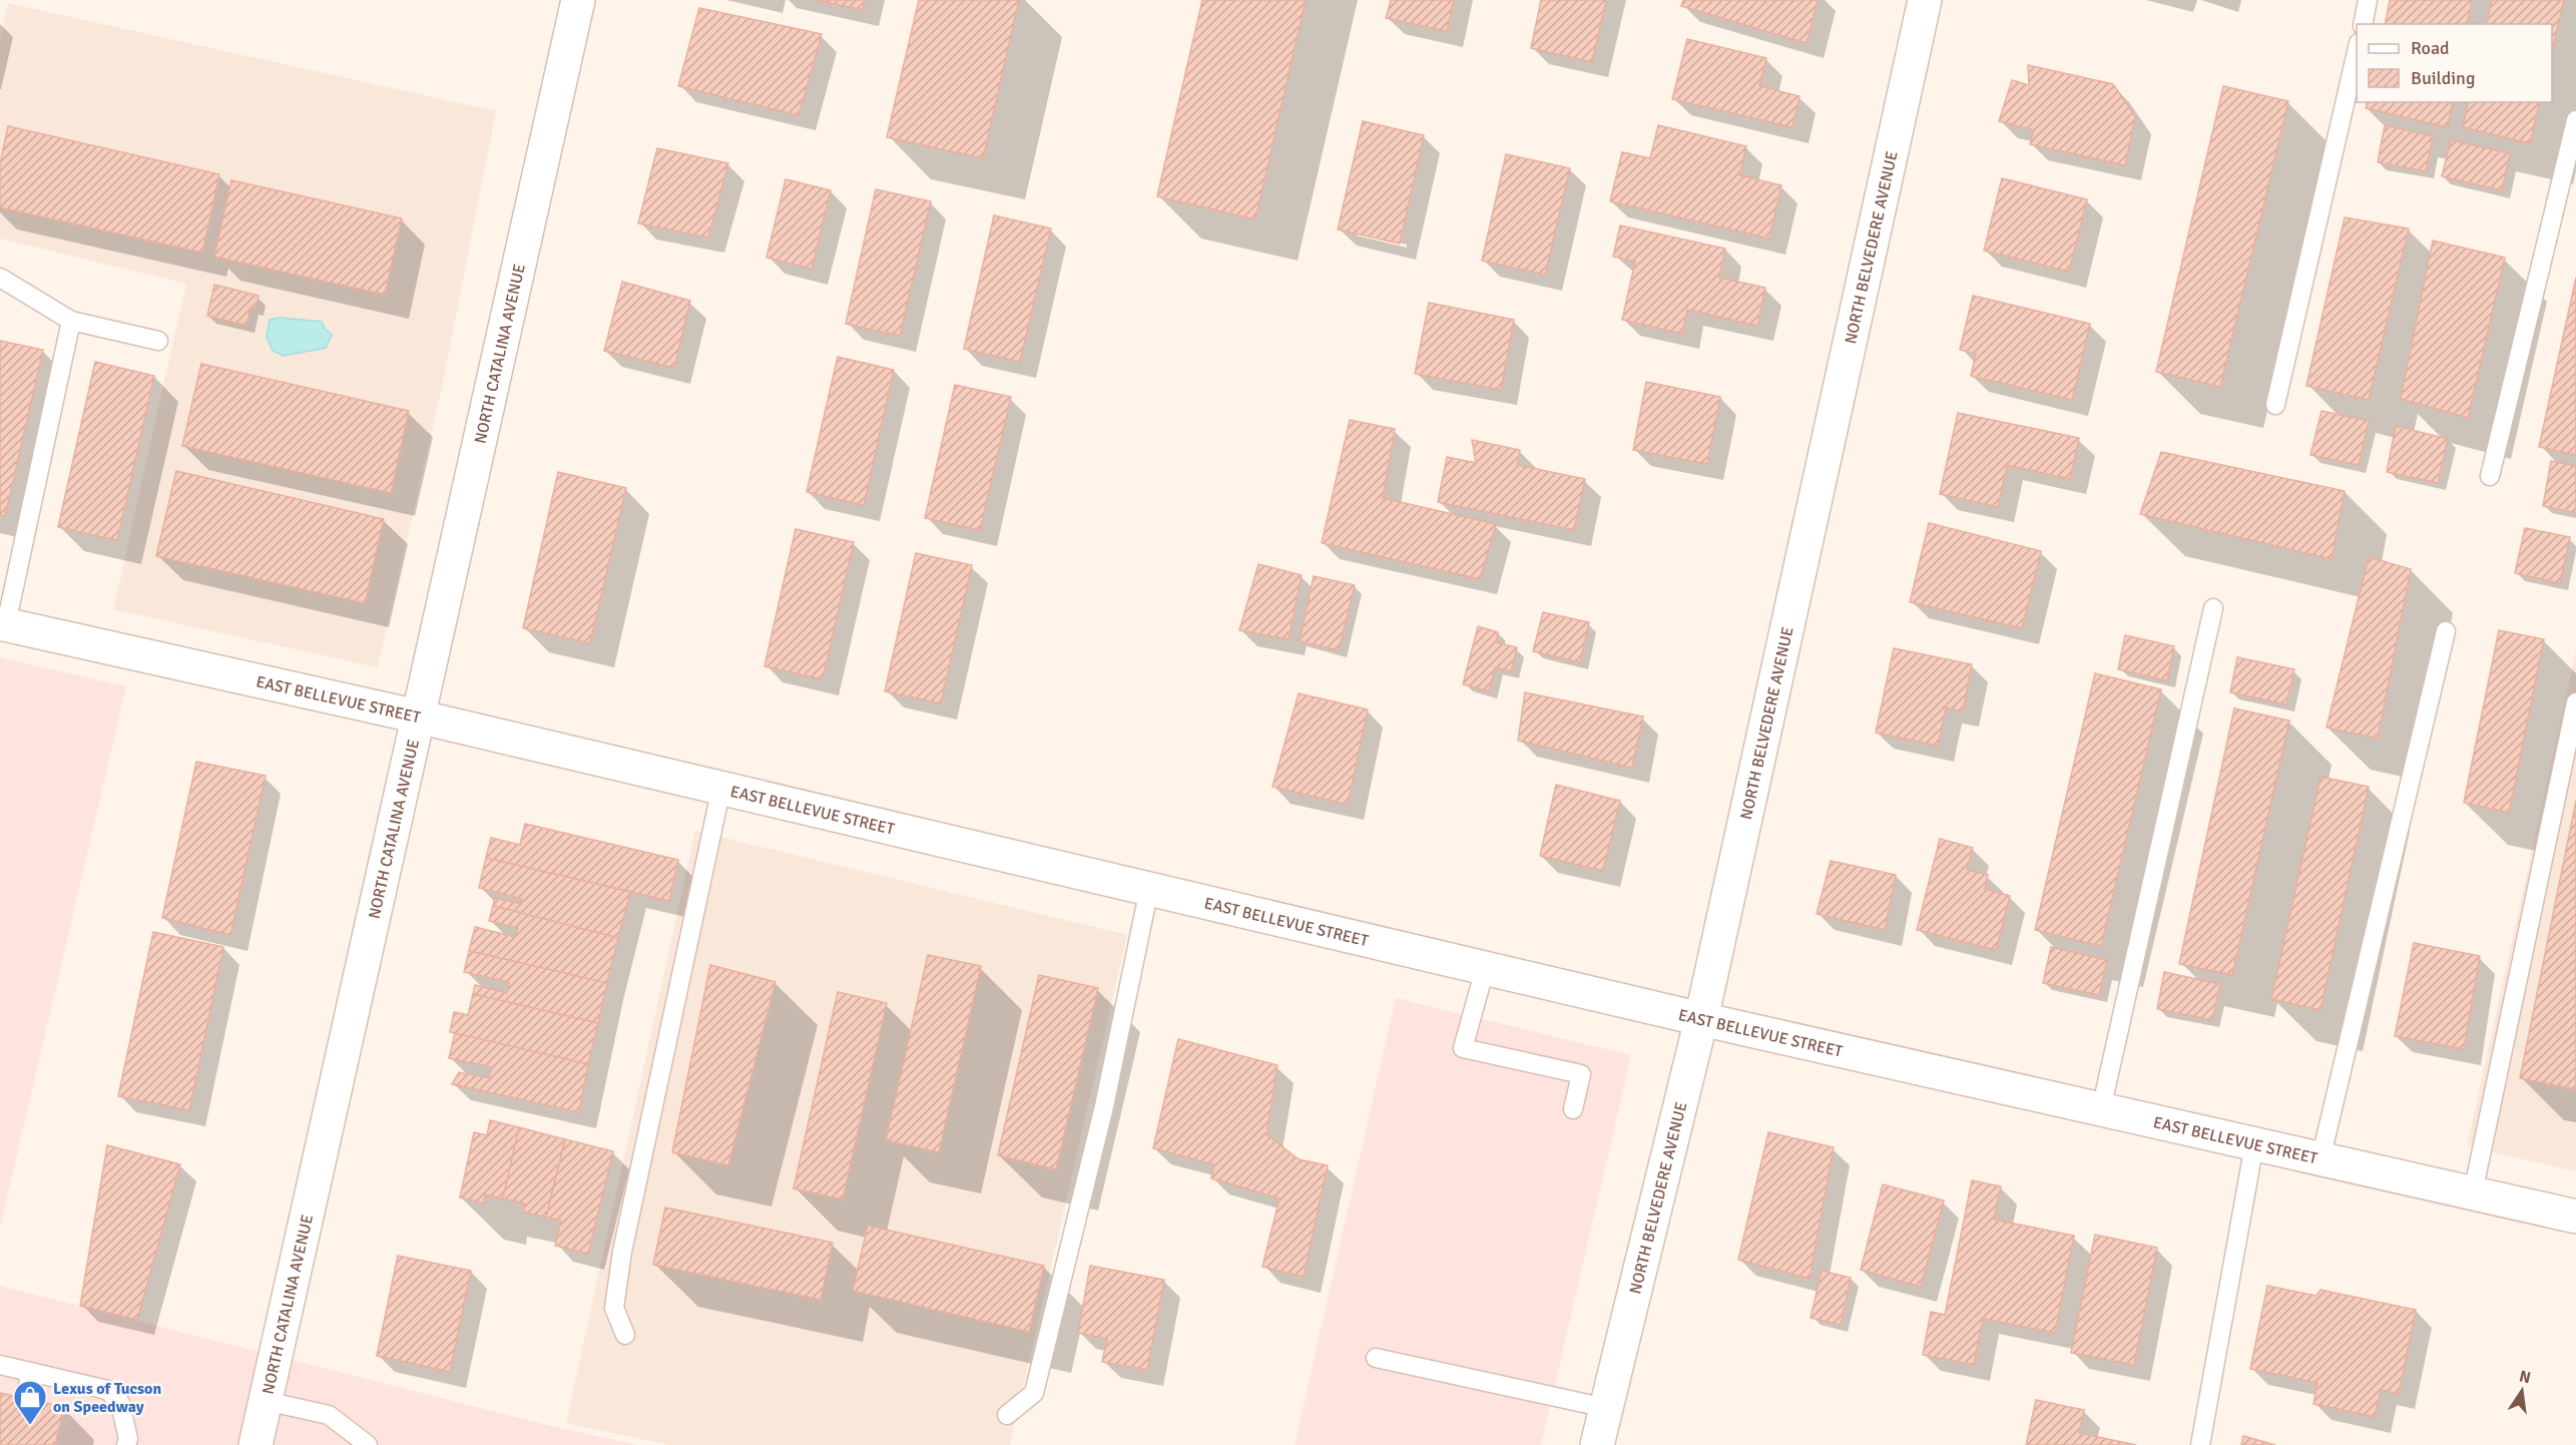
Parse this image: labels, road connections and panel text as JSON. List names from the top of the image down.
{
  "streets": {
    "street": ["NORTH BELVEDERE AVENUE", "NORTH CATALINA AVENUE", "EAST BELLEVUE STREET"]
  },
  "crossings": [
    ["NORTH BELVEDERE AVENUE", "EAST BELLEVUE STREET"],
    ["NORTH CATALINA AVENUE", "EAST BELLEVUE STREET"]
  ],
  "places": {
    "shop": ["Lexus of Tucson on Speedway"]
  },
  "legend": ["Road", "Building"],
  "north": "top"
}
